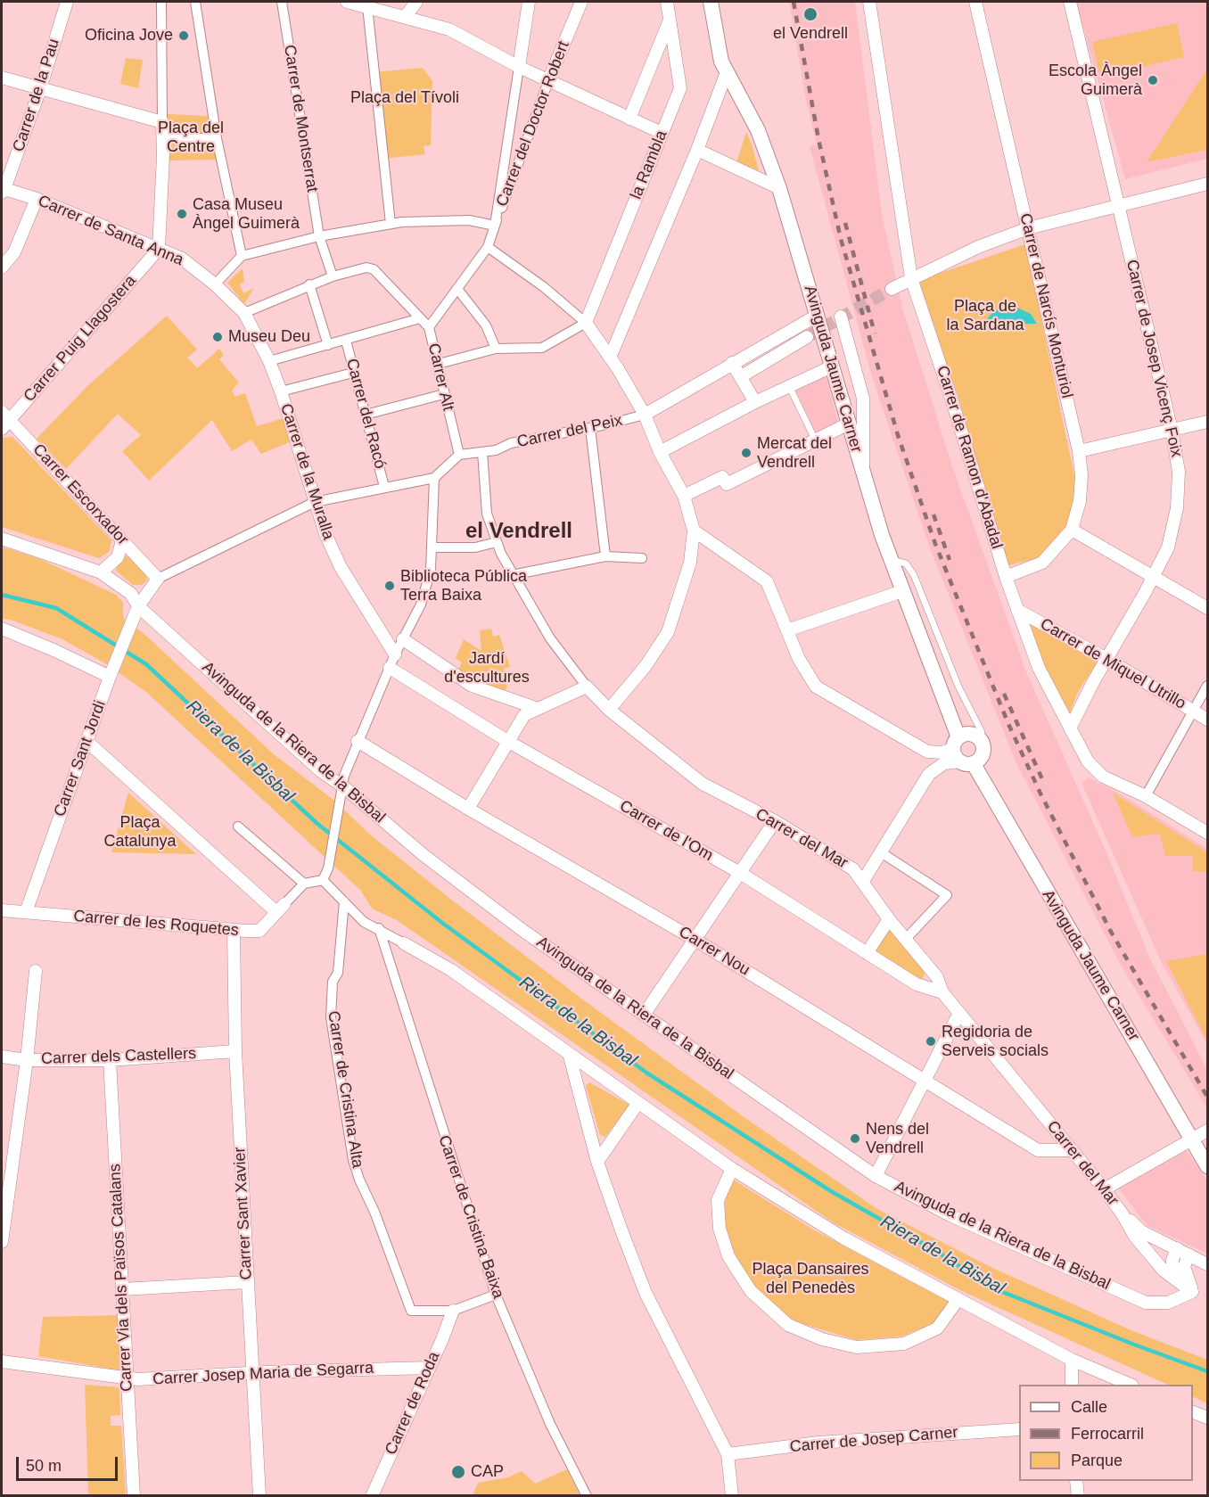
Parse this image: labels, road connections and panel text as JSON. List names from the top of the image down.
{
  "streets": {
    "street": [
      "Carrer de la Pau",
      "Carrer de Montserrat",
      "Carrer del Doctor Robert",
      "la Rambla",
      "Carrer de Santa Anna",
      "Carrer de Narcís Monturiol",
      "Carrer Puig Llagostera",
      "Carrer de Josep Vicenç Foix",
      "Avinguda Jaume Carner",
      "Carrer Alt",
      "Carrer del Racó",
      "Carrer del Peix",
      "Carrer de Ramon d'Abadal",
      "Carrer de la Muralla",
      "Carrer Escorxador",
      "Carrer de Miquel Utrillo",
      "Avinguda de la Riera de la Bisbal",
      "Carrer Sant Jordi",
      "Carrer de l'Om",
      "Carrer del Mar",
      "Carrer de les Roquetes",
      "Carrer Nou",
      "Carrer dels Castellers",
      "Carrer de Cristina Alta",
      "Carrer Sant Xavier",
      "Carrer de Cristina Baixa",
      "Carrer Via dels Països Catalans",
      "Carrer Josep Maria de Segarra",
      "Carrer de Roda",
      "Carrer de Josep Carner"
    ]
  },
  "crossings": [
    ["Carrer de la Pau", "Carrer de Santa Anna"],
    ["Carrer de Montserrat", "Carrer Alt"],
    ["Carrer del Doctor Robert", "Carrer Alt"],
    ["Carrer de Santa Anna", "Carrer Puig Llagostera"],
    ["Carrer de Santa Anna", "Carrer de la Muralla"],
    ["Carrer de Narcís Monturiol", "Carrer de Ramon d'Abadal"],
    ["Carrer Puig Llagostera", "Carrer Escorxador"],
    ["Carrer de Josep Vicenç Foix", "Carrer de Ramon d'Abadal"],
    ["Carrer de Josep Vicenç Foix", "Carrer de Miquel Utrillo"],
    ["Carrer Alt", "Carrer del Peix"],
    ["Carrer del Peix", "Carrer del Mar"],
    ["Carrer de Ramon d'Abadal", "Carrer de Miquel Utrillo"],
    ["Carrer Escorxador", "Carrer Sant Jordi"],
    ["Avinguda de la Riera de la Bisbal", "Carrer Sant Jordi"],
    ["Avinguda de la Riera de la Bisbal", "Carrer del Mar"],
    ["Carrer Sant Jordi", "Carrer de les Roquetes"],
    ["Carrer de l'Om", "Carrer del Mar"],
    ["Carrer del Mar", "Carrer Nou"],
    ["Carrer de les Roquetes", "Carrer Sant Xavier"],
    ["Carrer dels Castellers", "Carrer Sant Xavier"],
    ["Carrer dels Castellers", "Carrer Via dels Països Catalans"],
    ["Carrer de Cristina Alta", "Carrer de Cristina Baixa"],
    ["Carrer de Cristina Alta", "Carrer de Roda"],
    ["Carrer Sant Xavier", "Carrer Josep Maria de Segarra"],
    ["Carrer Via dels Països Catalans", "Carrer Josep Maria de Segarra"],
    ["Carrer Josep Maria de Segarra", "Carrer de Roda"]
  ],
  "districts": ["el Vendrell"],
  "water": ["Riera de la Bisbal"],
  "parks": [
    "Plaça del Tívoli",
    "Plaça del Centre",
    "Plaça de la Sardana",
    "Jardí d'escultures",
    "Plaça Catalunya",
    "Plaça Dansaires del Penedès"
  ],
  "places": [
    "el Vendrell",
    "Oficina Jove",
    "Escola Àngel Guimerà",
    "Casa Museu Àngel Guimerà",
    "Museu Deu",
    "Mercat del Vendrell",
    "Biblioteca Pública Terra Baixa",
    "Regidoria de Serveis socials",
    "Nens del Vendrell",
    "CAP"
  ],
  "legend": ["Calle", "Ferrocarril", "Parque"],
  "scale_bar": "50 m"
}
